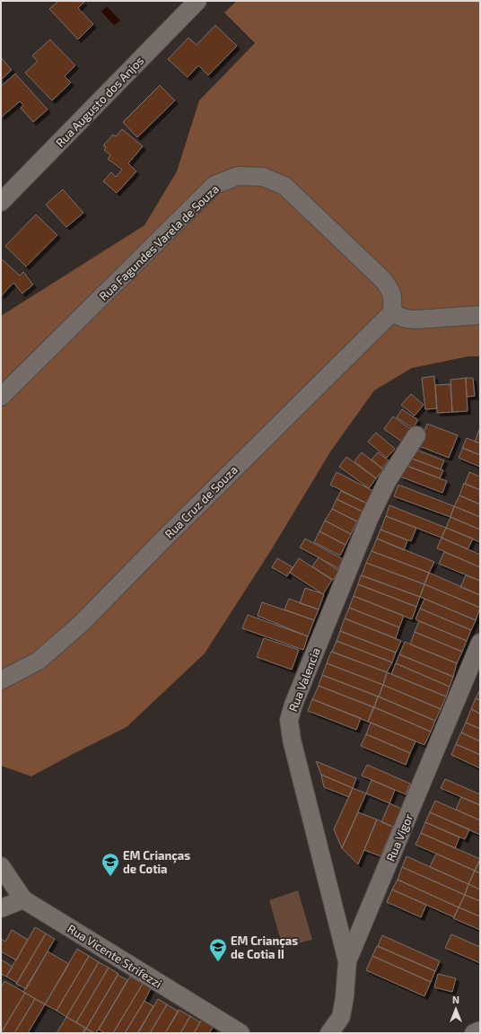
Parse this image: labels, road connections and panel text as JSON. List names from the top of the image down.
{
  "streets": {
    "street": [
      "Rua Augusto dos Anjos",
      "Rua Fagundes Varela de Souza",
      "Rua Cruz de Souza",
      "Rua Valencia",
      "Rua Vigor",
      "Rua Vicente Strifezzi"
    ]
  },
  "crossings": [
    ["Rua Fagundes Varela de Souza", "Rua Cruz de Souza"],
    ["Rua Valencia", "Rua Vigor"]
  ],
  "places": {
    "school or university": ["EM Crianças de Cotia", "EM Crianças de Cotia II"]
  },
  "north": "top"
}
